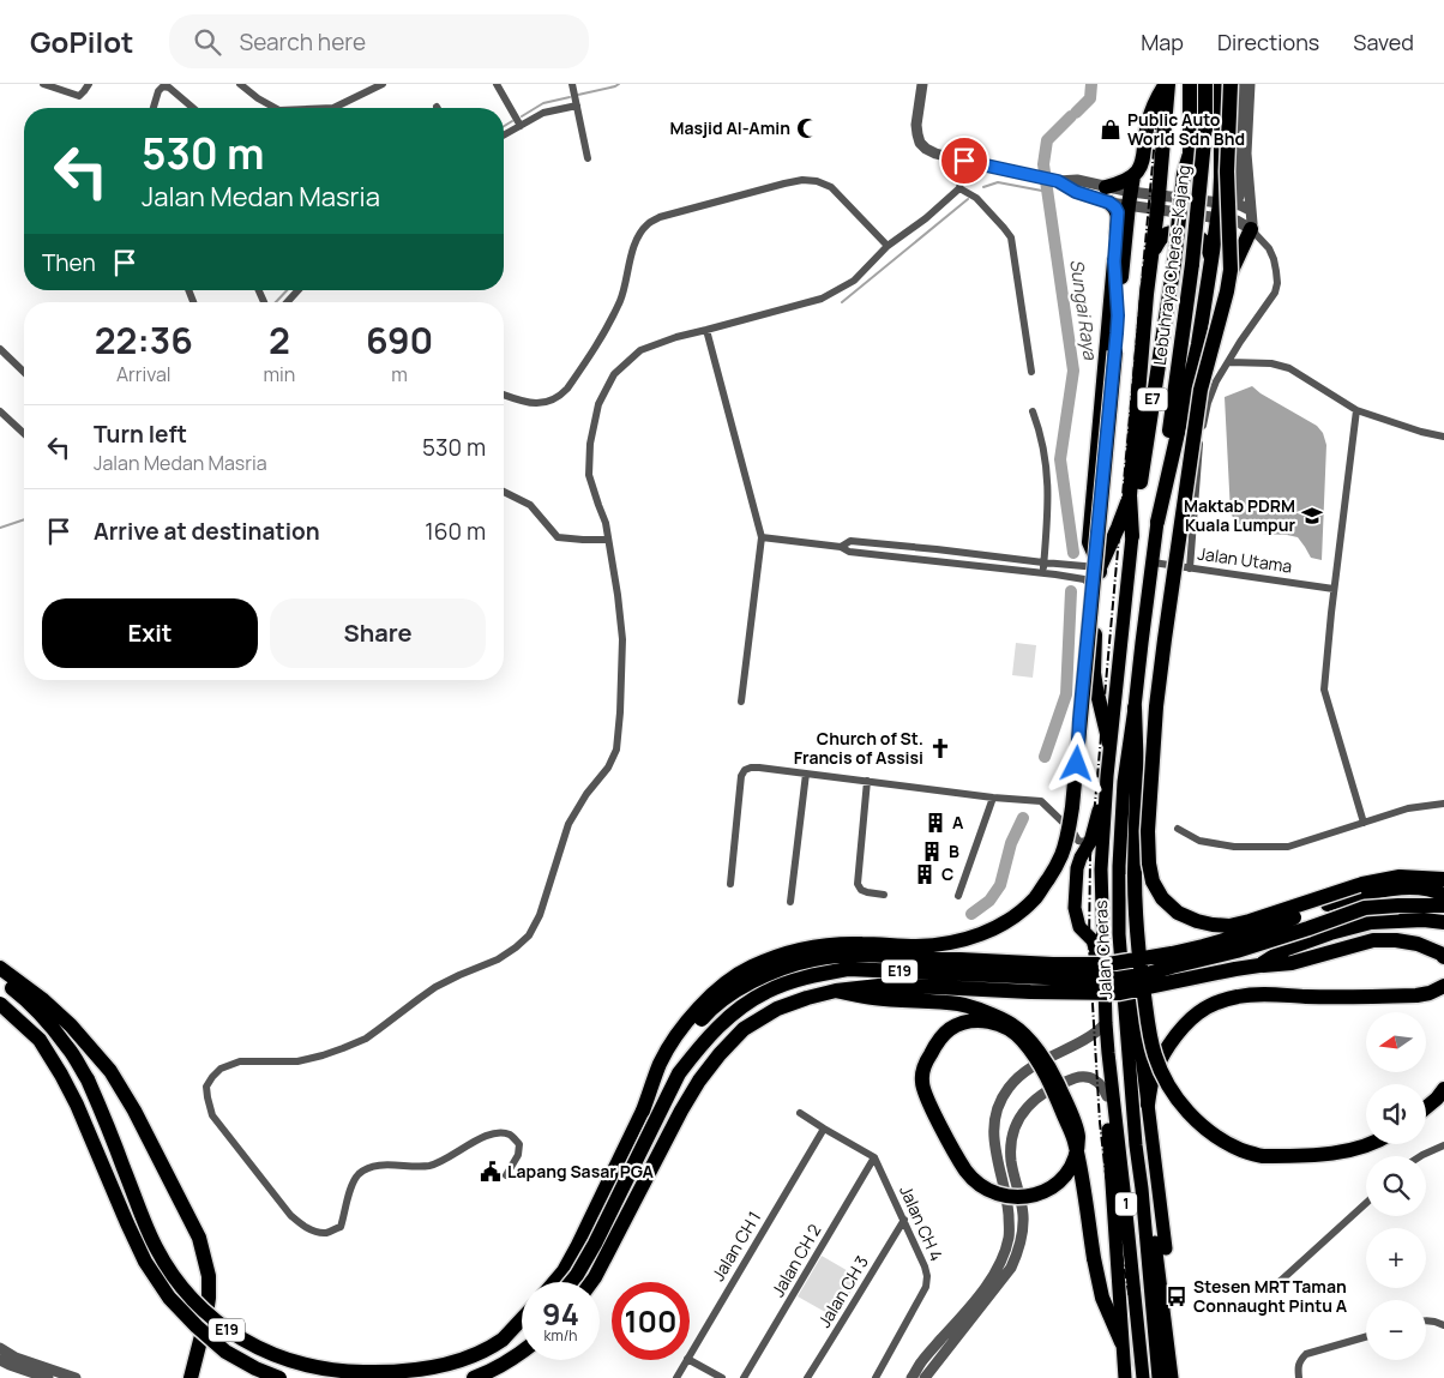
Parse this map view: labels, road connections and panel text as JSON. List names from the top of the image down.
{
  "streets": {
    "highway": [
      "Lebuhraya Cheras–Kajang",
      "E7",
      "Jalan Cheras",
      "E19",
      "1"
    ],
    "street": [
      "Jalan Utama",
      "Jalan CH 4",
      "Jalan CH 1",
      "Jalan CH 2",
      "Jalan CH 3"
    ]
  },
  "crossings": [
    ["Lebuhraya Cheras–Kajang", "E7"],
    ["Lebuhraya Cheras–Kajang", "Jalan Cheras"],
    ["Jalan Utama", "Jalan Cheras"],
    ["Jalan CH 4", "Jalan CH 2"],
    ["Jalan CH 4", "Jalan CH 3"]
  ],
  "water": ["Sungai Raya"],
  "places": {
    "mosque": ["Masjid Al-Amin"],
    "shop": ["Public Auto World Sdn Bhd"],
    "school or university": ["Maktab PDRM Kuala Lumpur"],
    "church": ["Church of St. Francis of Assisi"],
    "building": ["A", "B", "C"],
    "public building": ["Lapang Sasar PGA"],
    "bus stop": ["Stesen MRT Taman Connaught Pintu A"]
  },
  "north": "left",
  "page": {
    "header": "GoPilot",
    "search": "Search here",
    "nav": ["Map", "Directions", "Saved"],
    "turn": ["530 m", "Jalan Medan Masria"],
    "then": "Then",
    "eta": [
      "22:36",
      "Arrival",
      "2",
      "min",
      "690",
      "m"
    ],
    "list": [
      {
        "name": "Turn left",
        "note": "Jalan Medan Masria",
        "value": "530 m"
      },
      {
        "name": "Arrive at destination",
        "value": "160 m"
      }
    ],
    "buttons": ["Exit", "Share"],
    "map_buttons": ["+", "−"],
    "speed": "94 km/h",
    "limit": "100"
  }
}
